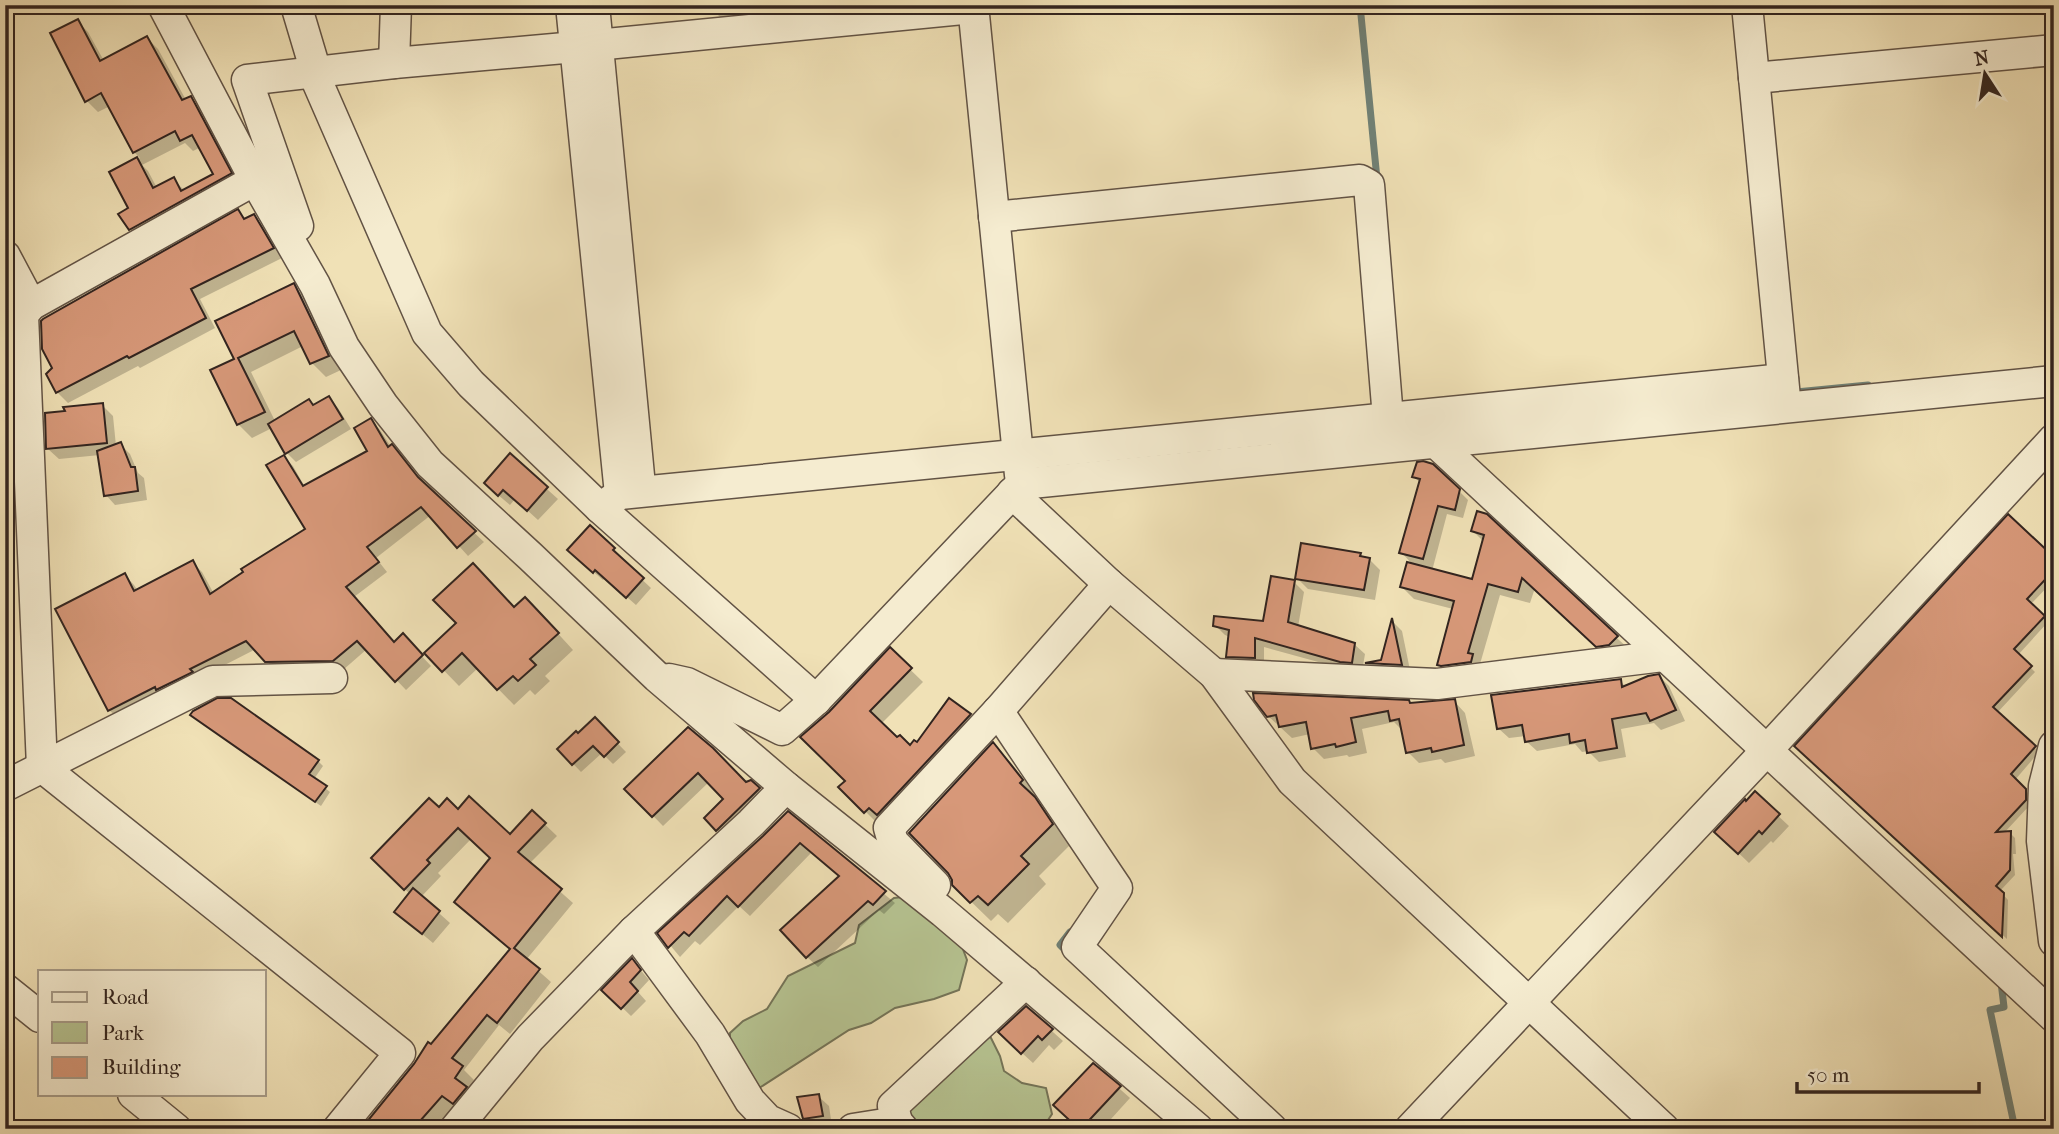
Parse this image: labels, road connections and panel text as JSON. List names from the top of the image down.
{
  "legend": ["Road", "Park", "Building"],
  "scale_bar": "50 m",
  "north": "top"
}
